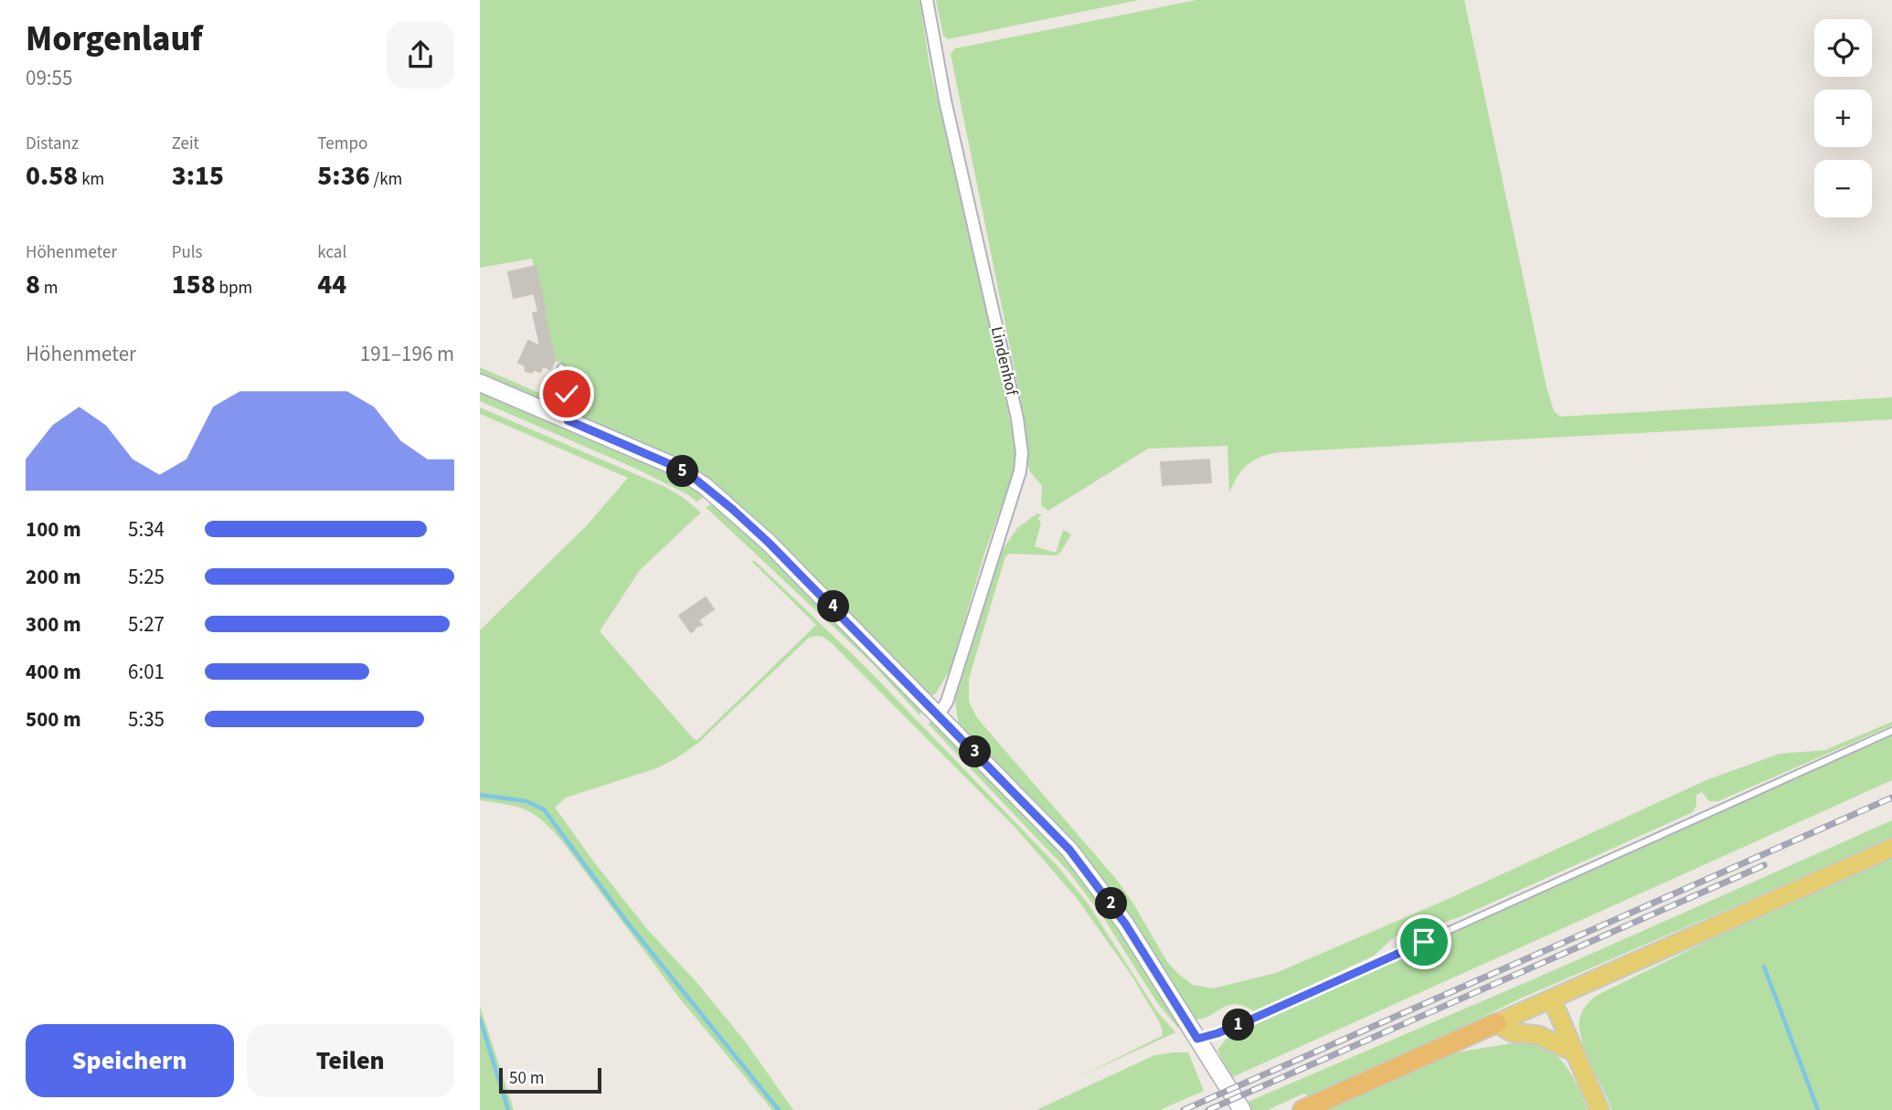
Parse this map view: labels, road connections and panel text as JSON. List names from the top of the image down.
{
  "streets": {
    "street": ["Lindenhof"]
  },
  "scale_bar": "50 m",
  "page": {
    "heading": ["Morgenlauf", "09:55"],
    "map_buttons": ["+", "−"],
    "stats": [
      ["Distanz", "0.58 km"],
      ["Zeit", "3:15"],
      ["Tempo", "5:36 /km"],
      ["Höhenmeter", "8 m"],
      ["Puls", "158 bpm"],
      ["kcal", "44"]
    ],
    "chart": ["Höhenmeter", "191–196 m"],
    "pins": [
      "5",
      "4",
      "3",
      "2",
      "1"
    ],
    "list": [
      {
        "name": "100 m",
        "note": "5:34"
      },
      {
        "name": "200 m",
        "note": "5:25"
      },
      {
        "name": "300 m",
        "note": "5:27"
      },
      {
        "name": "400 m",
        "note": "6:01"
      },
      {
        "name": "500 m",
        "note": "5:35"
      }
    ],
    "buttons": ["Speichern", "Teilen"],
    "scale": "50 m"
  }
}
